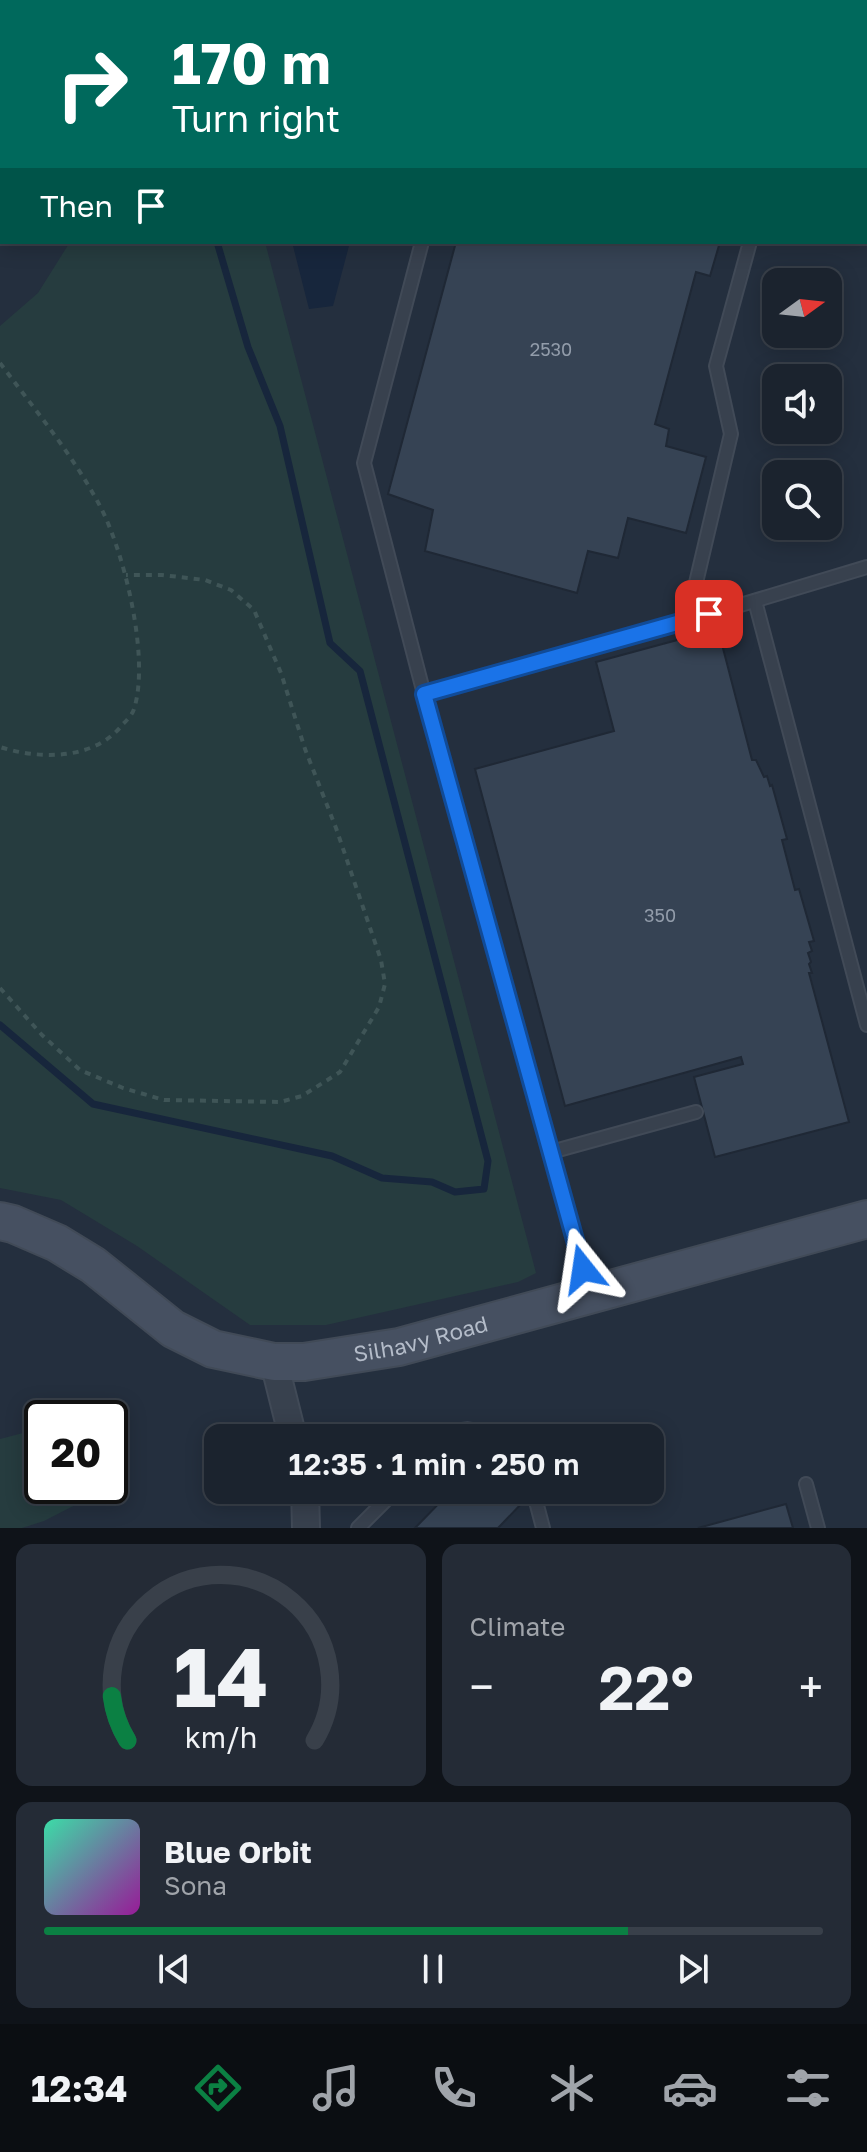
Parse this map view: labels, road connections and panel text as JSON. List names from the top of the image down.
{
  "streets": {
    "street": ["Silhavy Road"]
  },
  "house_numbers": ["2530", "350"],
  "north": "right",
  "page": {
    "turn": ["170 m", "Turn right"],
    "then": "Then",
    "limit": "20",
    "trip": "12:35 · 1 min · 250 m",
    "tile": "Climate",
    "heat": ["−", "22°", "+"],
    "song": ["Blue Orbit", "Sona"],
    "tabs": "12:34",
    "gauge": ["14", "km/h"]
  }
}
